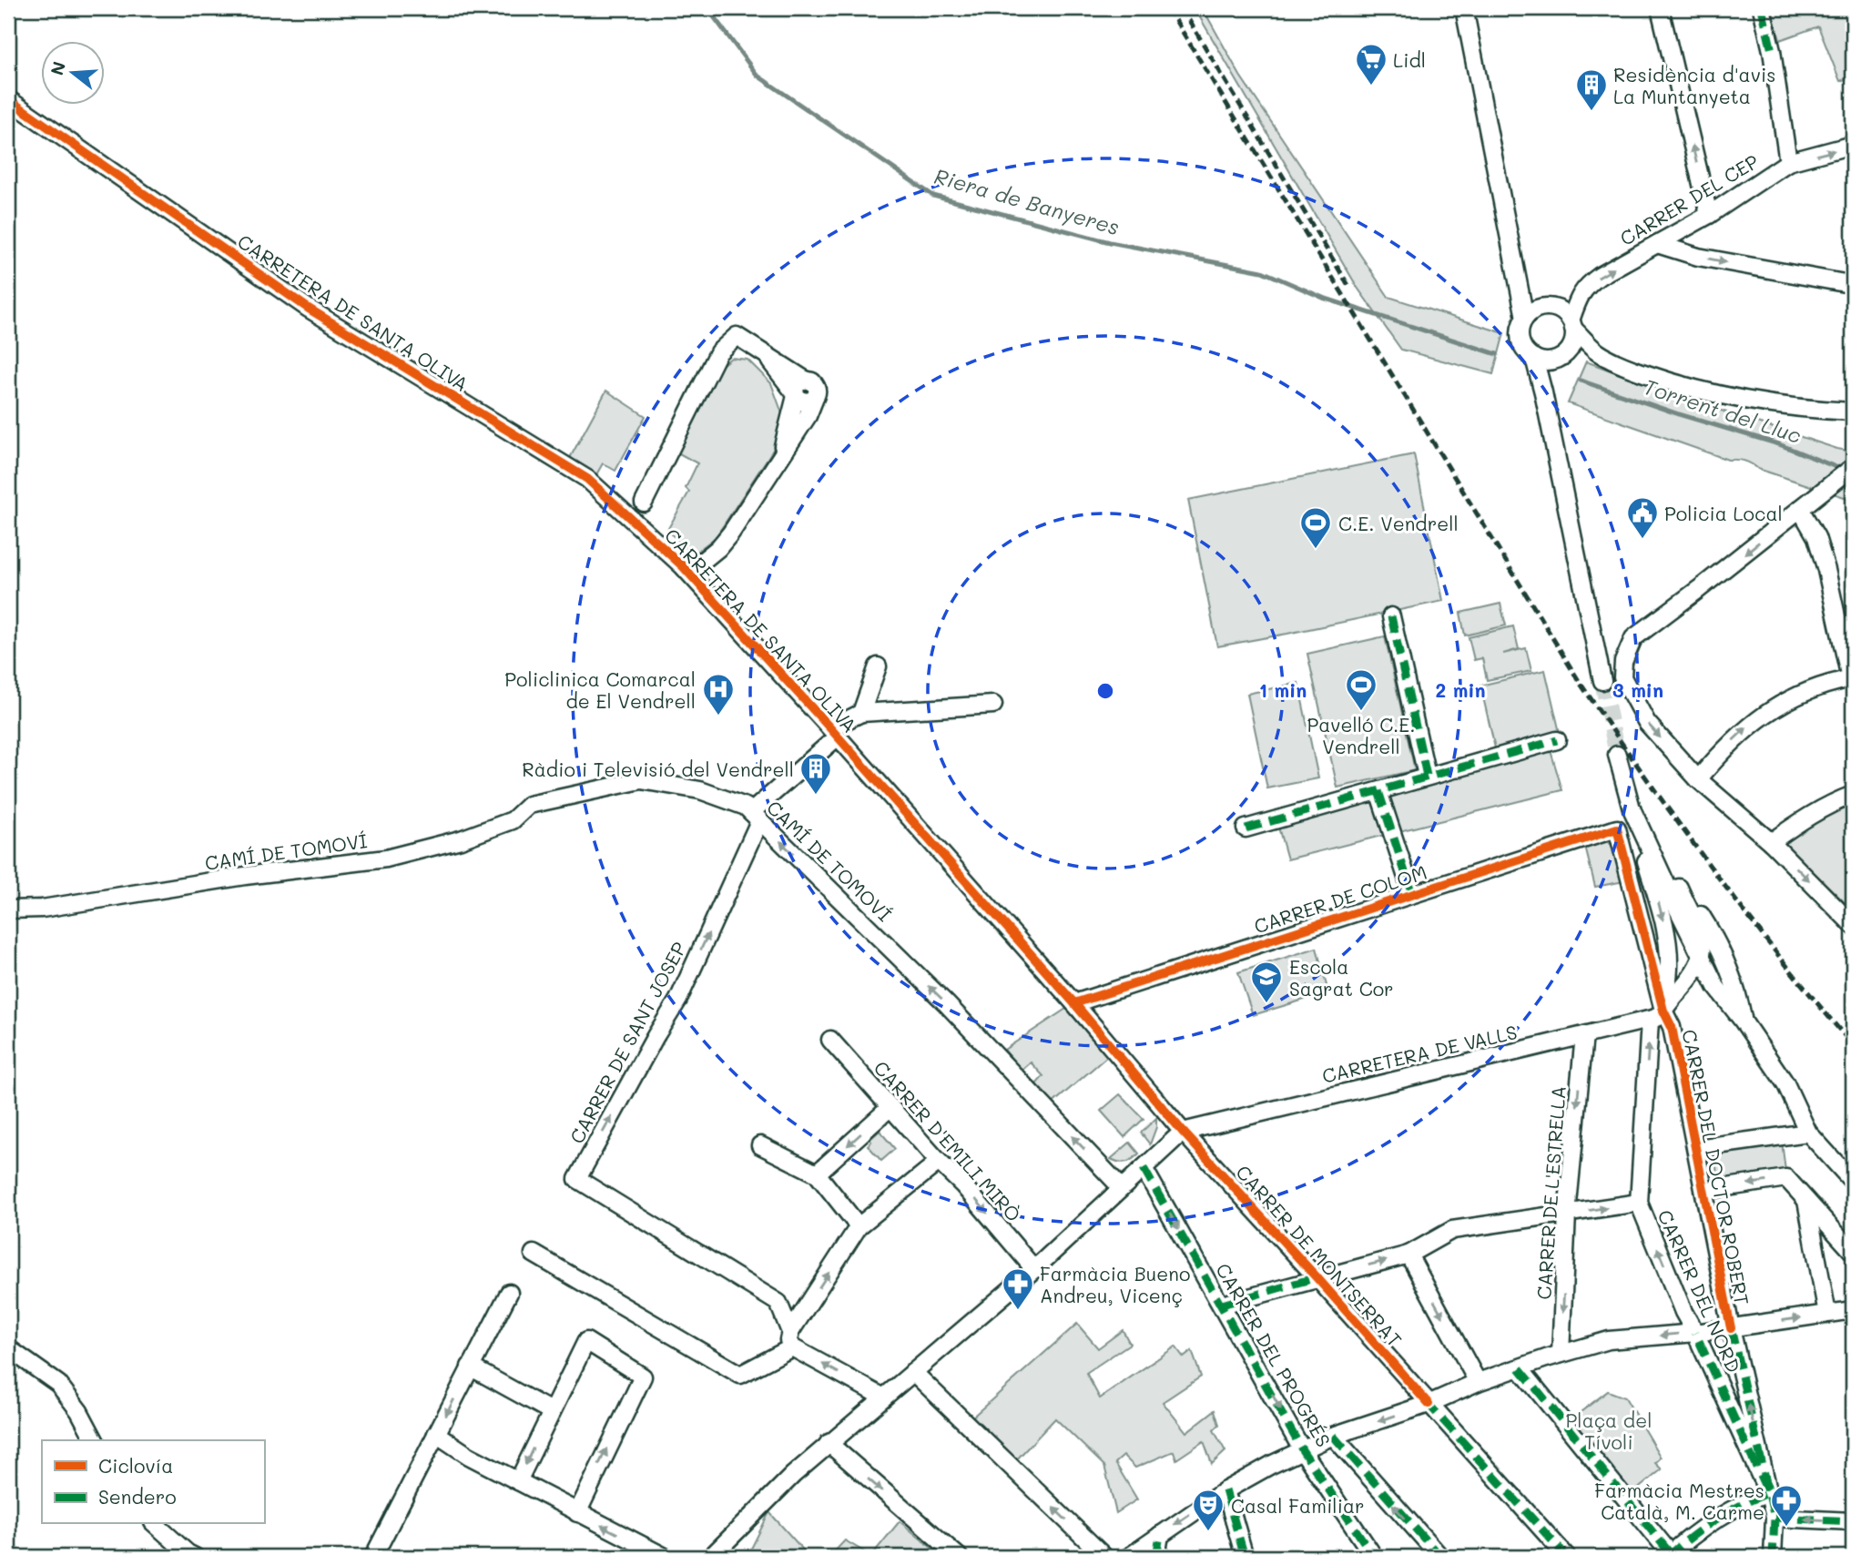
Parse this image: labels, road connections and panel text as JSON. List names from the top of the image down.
{
  "streets": {
    "street": [
      "CARRER DEL CEP",
      "CARRETERA DE SANTA OLIVA",
      "CAMÍ DE TOMOVÍ",
      "CARRER DE COLOM",
      "CARRER DE SANT JOSEP",
      "CARRETERA DE VALLS",
      "CARRER D'EMILI MIRÒ",
      "CARRER DEL DOCTOR ROBERT",
      "CARRER DE L'ESTRELLA",
      "CARRER DE MONTSERRAT",
      "CARRER DEL NORD",
      "CARRER DEL PROGRÉS"
    ]
  },
  "crossings": [
    ["CARRETERA DE SANTA OLIVA", "CARRER DE COLOM"],
    ["CARRETERA DE SANTA OLIVA", "CARRER DE SANT JOSEP"],
    ["CARRETERA DE SANTA OLIVA", "CARRETERA DE VALLS"],
    ["CARRETERA DE SANTA OLIVA", "CARRER DE MONTSERRAT"],
    ["CAMÍ DE TOMOVÍ", "CARRER DE SANT JOSEP"],
    ["CARRER DE COLOM", "CARRER DEL DOCTOR ROBERT"],
    ["CARRETERA DE VALLS", "CARRER DEL DOCTOR ROBERT"],
    ["CARRETERA DE VALLS", "CARRER DE L'ESTRELLA"],
    ["CARRETERA DE VALLS", "CARRER DE MONTSERRAT"],
    ["CARRETERA DE VALLS", "CARRER DEL NORD"],
    ["CARRER DEL DOCTOR ROBERT", "CARRER DEL NORD"]
  ],
  "one_way": [
    "CARRER DEL CEP",
    "CAMÍ DE TOMOVÍ",
    "CARRER D'EMILI MIRÒ",
    "CARRER DE L'ESTRELLA",
    "CARRER DEL NORD",
    "CARRER DEL PROGRÉS"
  ],
  "water": ["Riera de Banyeres", "Torrent del Lluc"],
  "parks": ["Plaça del Tívoli"],
  "places": {
    "supermarket": ["Lidl"],
    "building": ["Residència d'avis La Muntanyeta", "Ràdio i Televisió del Vendrell"],
    "public building": ["Policia Local"],
    "sports": ["C.E. Vendrell", "Pavelló C.E. Vendrell"],
    "hospital": ["Policlinica Comarcal de El Vendrell"],
    "school or university": ["Escola Sagrat Cor"],
    "pharmacy": ["Farmàcia Bueno Andreu, Vicenç", "Farmàcia Mestres Català, M. Carme"],
    "theatre": ["Casal Familiar"]
  },
  "legend": ["Ciclovía", "Sendero"],
  "north": "left",
  "rings": ["1 min", "2 min", "3 min"]
}
